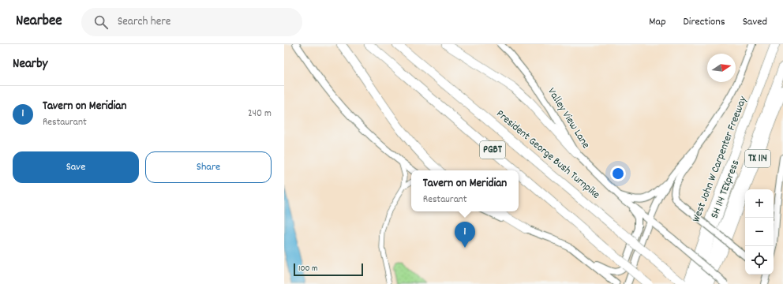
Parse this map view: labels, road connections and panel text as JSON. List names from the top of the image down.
{
  "streets": {
    "highway": [
      "PGBT",
      "President George Bush Turnpike",
      "TX 114",
      "West John W Carpenter Freeway",
      "SH 114 TEXpress"
    ],
    "main road": ["Valley View Lane"]
  },
  "crossings": [
    ["Valley View Lane", "West John W Carpenter Freeway"],
    ["West John W Carpenter Freeway", "SH 114 TEXpress"]
  ],
  "scale_bar": "100 m",
  "north": "right",
  "page": {
    "header": "Nearbee",
    "search": "Search here",
    "nav": ["Map", "Directions", "Saved"],
    "heading": "Nearby",
    "list": [
      {
        "mark": "1",
        "name": "Tavern on Meridian",
        "note": "Restaurant",
        "value": "240 m"
      }
    ],
    "buttons": ["Save", "Share"],
    "popup": ["Tavern on Meridian", "Restaurant"],
    "map_buttons": ["+", "−"],
    "pins": "1",
    "scale": "100 m"
  }
}
